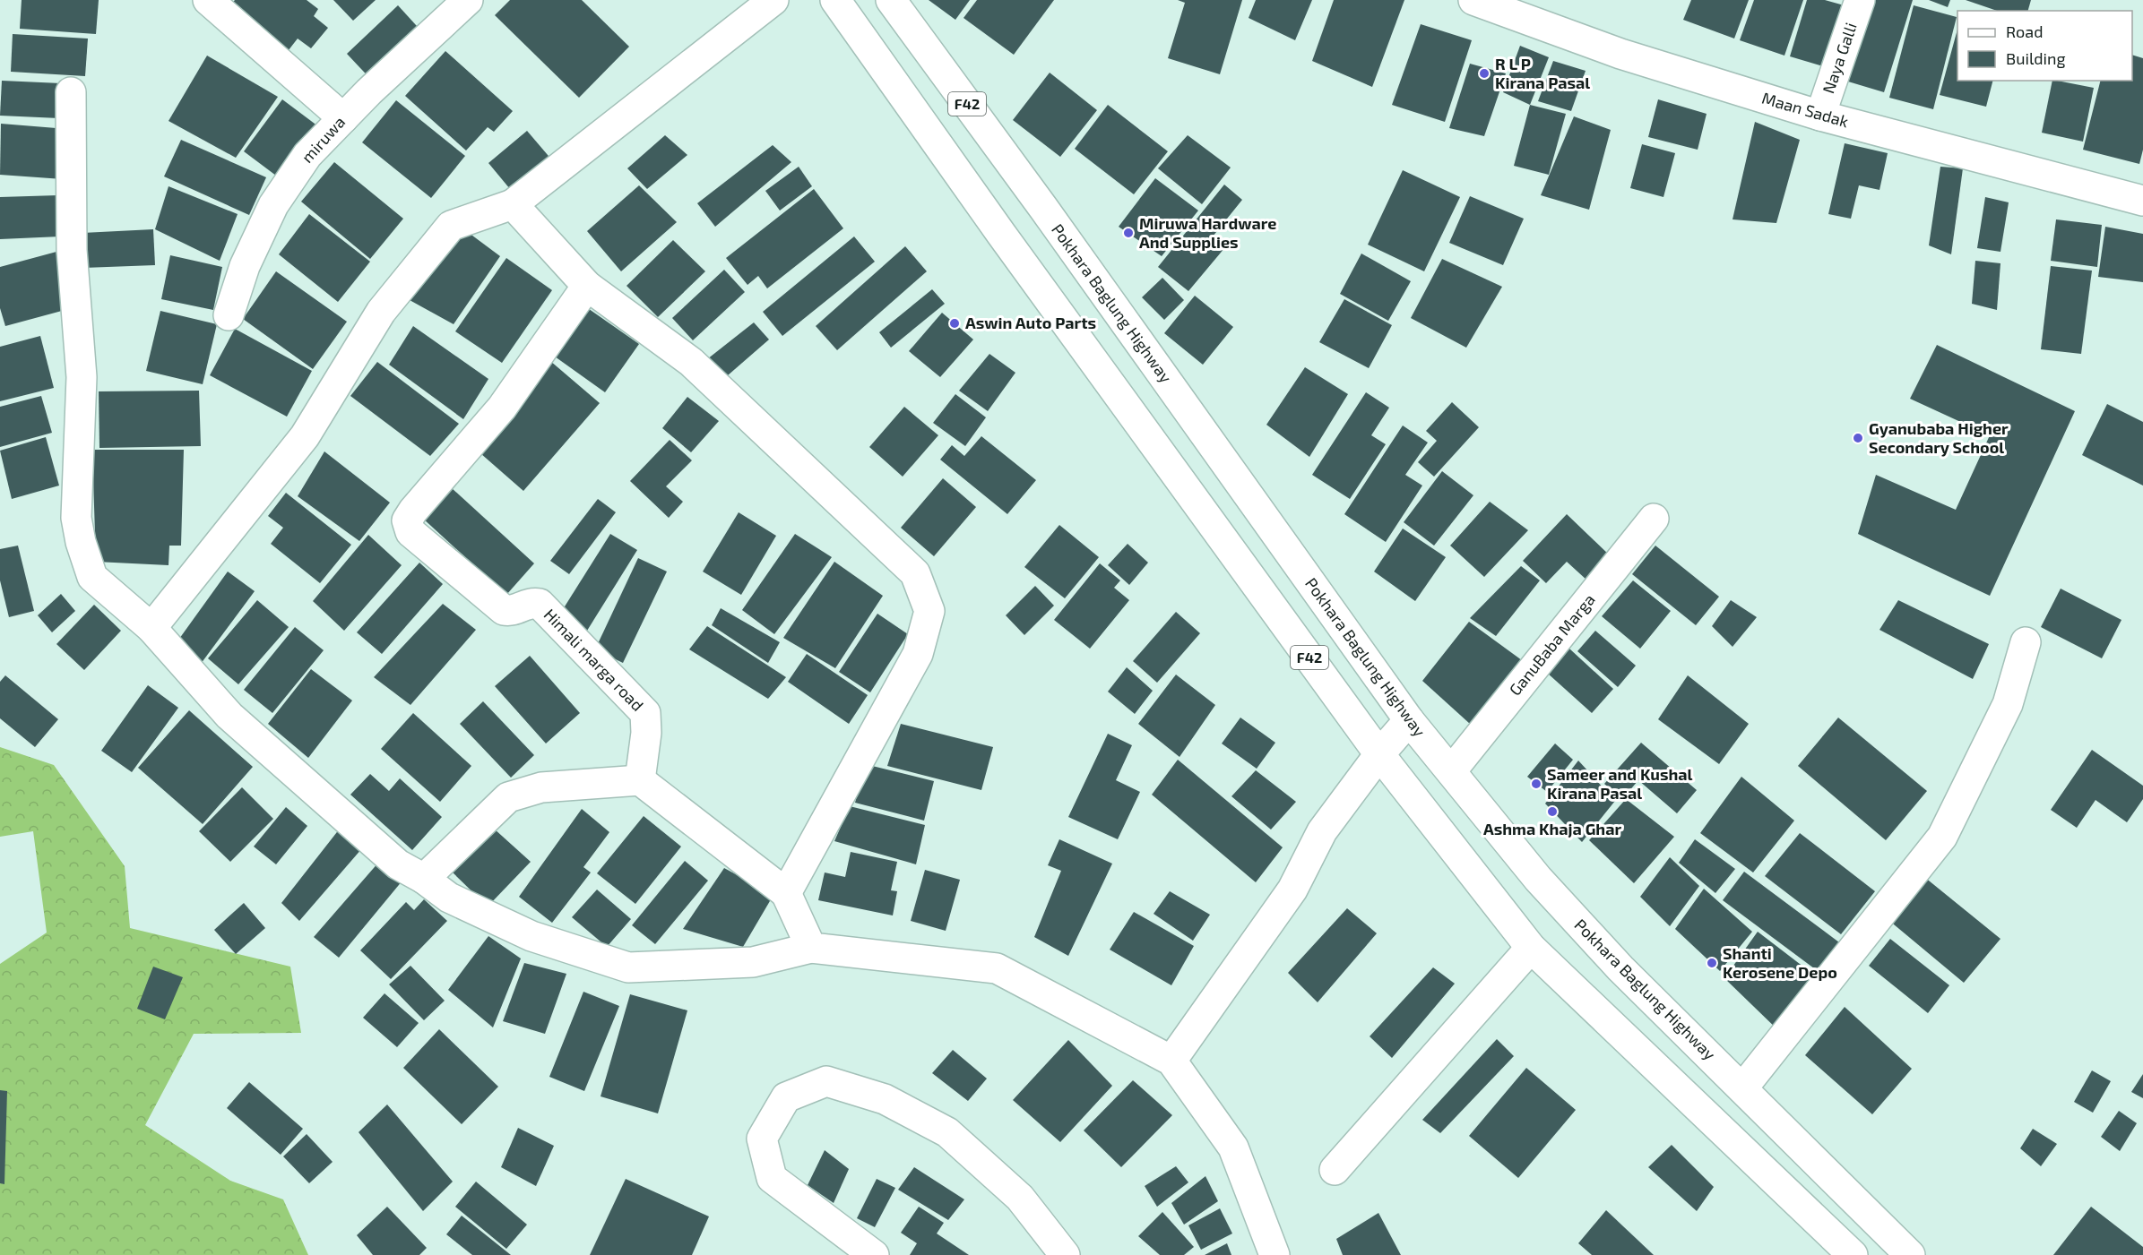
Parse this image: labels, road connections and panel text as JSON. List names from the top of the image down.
{
  "streets": {
    "main road": [
      "Naya Galli",
      "F42",
      "Maan Sadak",
      "miruwa",
      "Pokhara Baglung Highway",
      "GanuBaba Marga",
      "Himali marga road"
    ]
  },
  "crossings": [
    ["Naya Galli", "Maan Sadak"],
    ["Pokhara Baglung Highway", "GanuBaba Marga"]
  ],
  "places": [
    "R L P Kirana Pasal",
    "Miruwa Hardware And Supplies",
    "Aswin Auto Parts",
    "Gyanubaba Higher Secondary School",
    "Sameer and Kushal Kirana Pasal",
    "Ashma Khaja Ghar",
    "Shanti Kerosene Depo"
  ],
  "legend": ["Road", "Building"]
}
